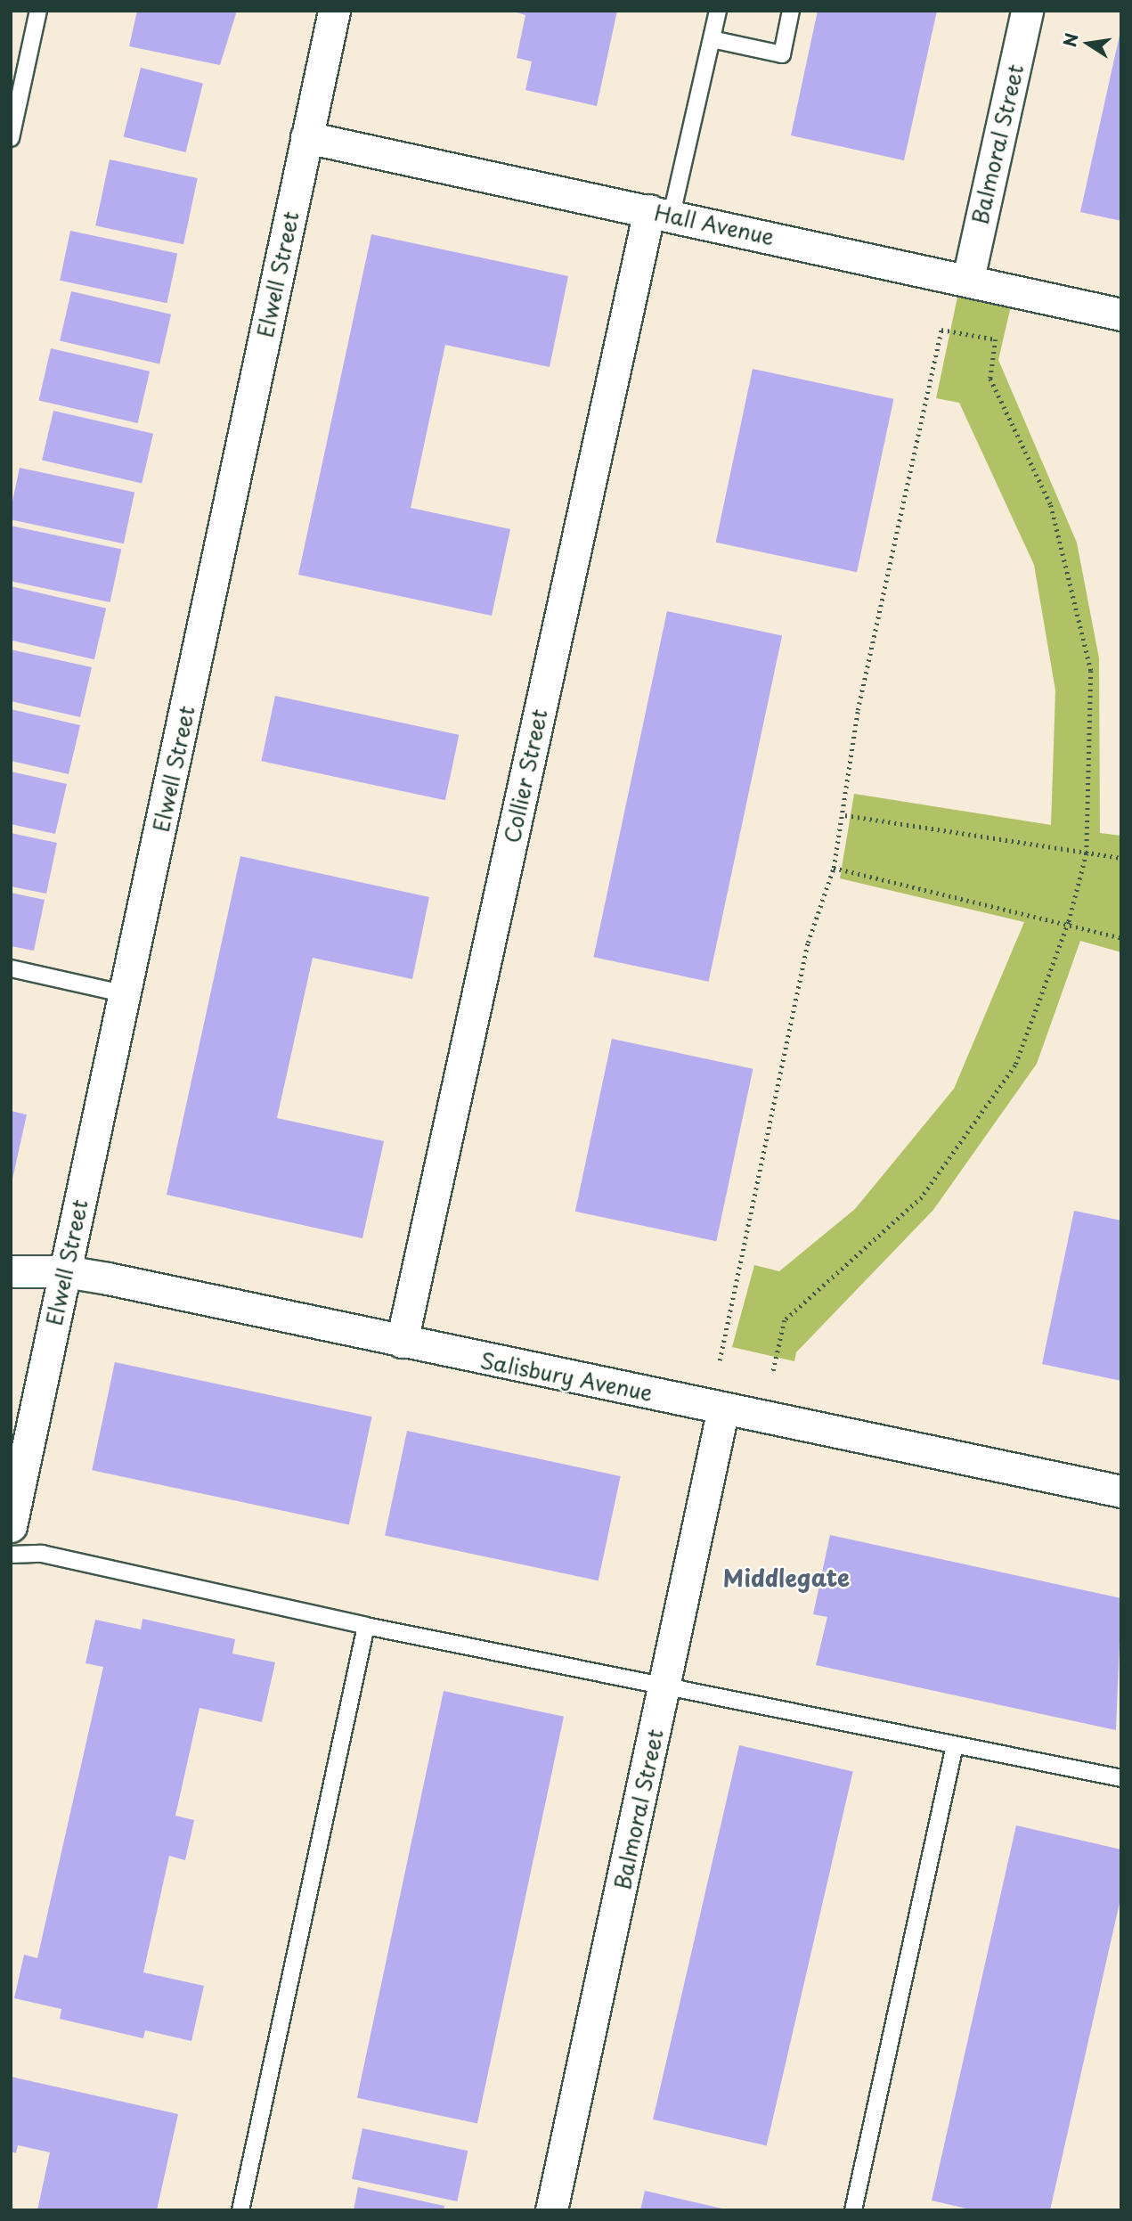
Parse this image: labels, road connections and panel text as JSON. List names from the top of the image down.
{
  "streets": {
    "street": [
      "Balmoral Street",
      "Hall Avenue",
      "Elwell Street",
      "Collier Street",
      "Salisbury Avenue"
    ]
  },
  "crossings": [
    ["Balmoral Street", "Hall Avenue"],
    ["Balmoral Street", "Salisbury Avenue"],
    ["Hall Avenue", "Elwell Street"],
    ["Hall Avenue", "Collier Street"],
    ["Elwell Street", "Salisbury Avenue"],
    ["Collier Street", "Salisbury Avenue"]
  ],
  "districts": ["Middlegate"],
  "north": "left"
}
